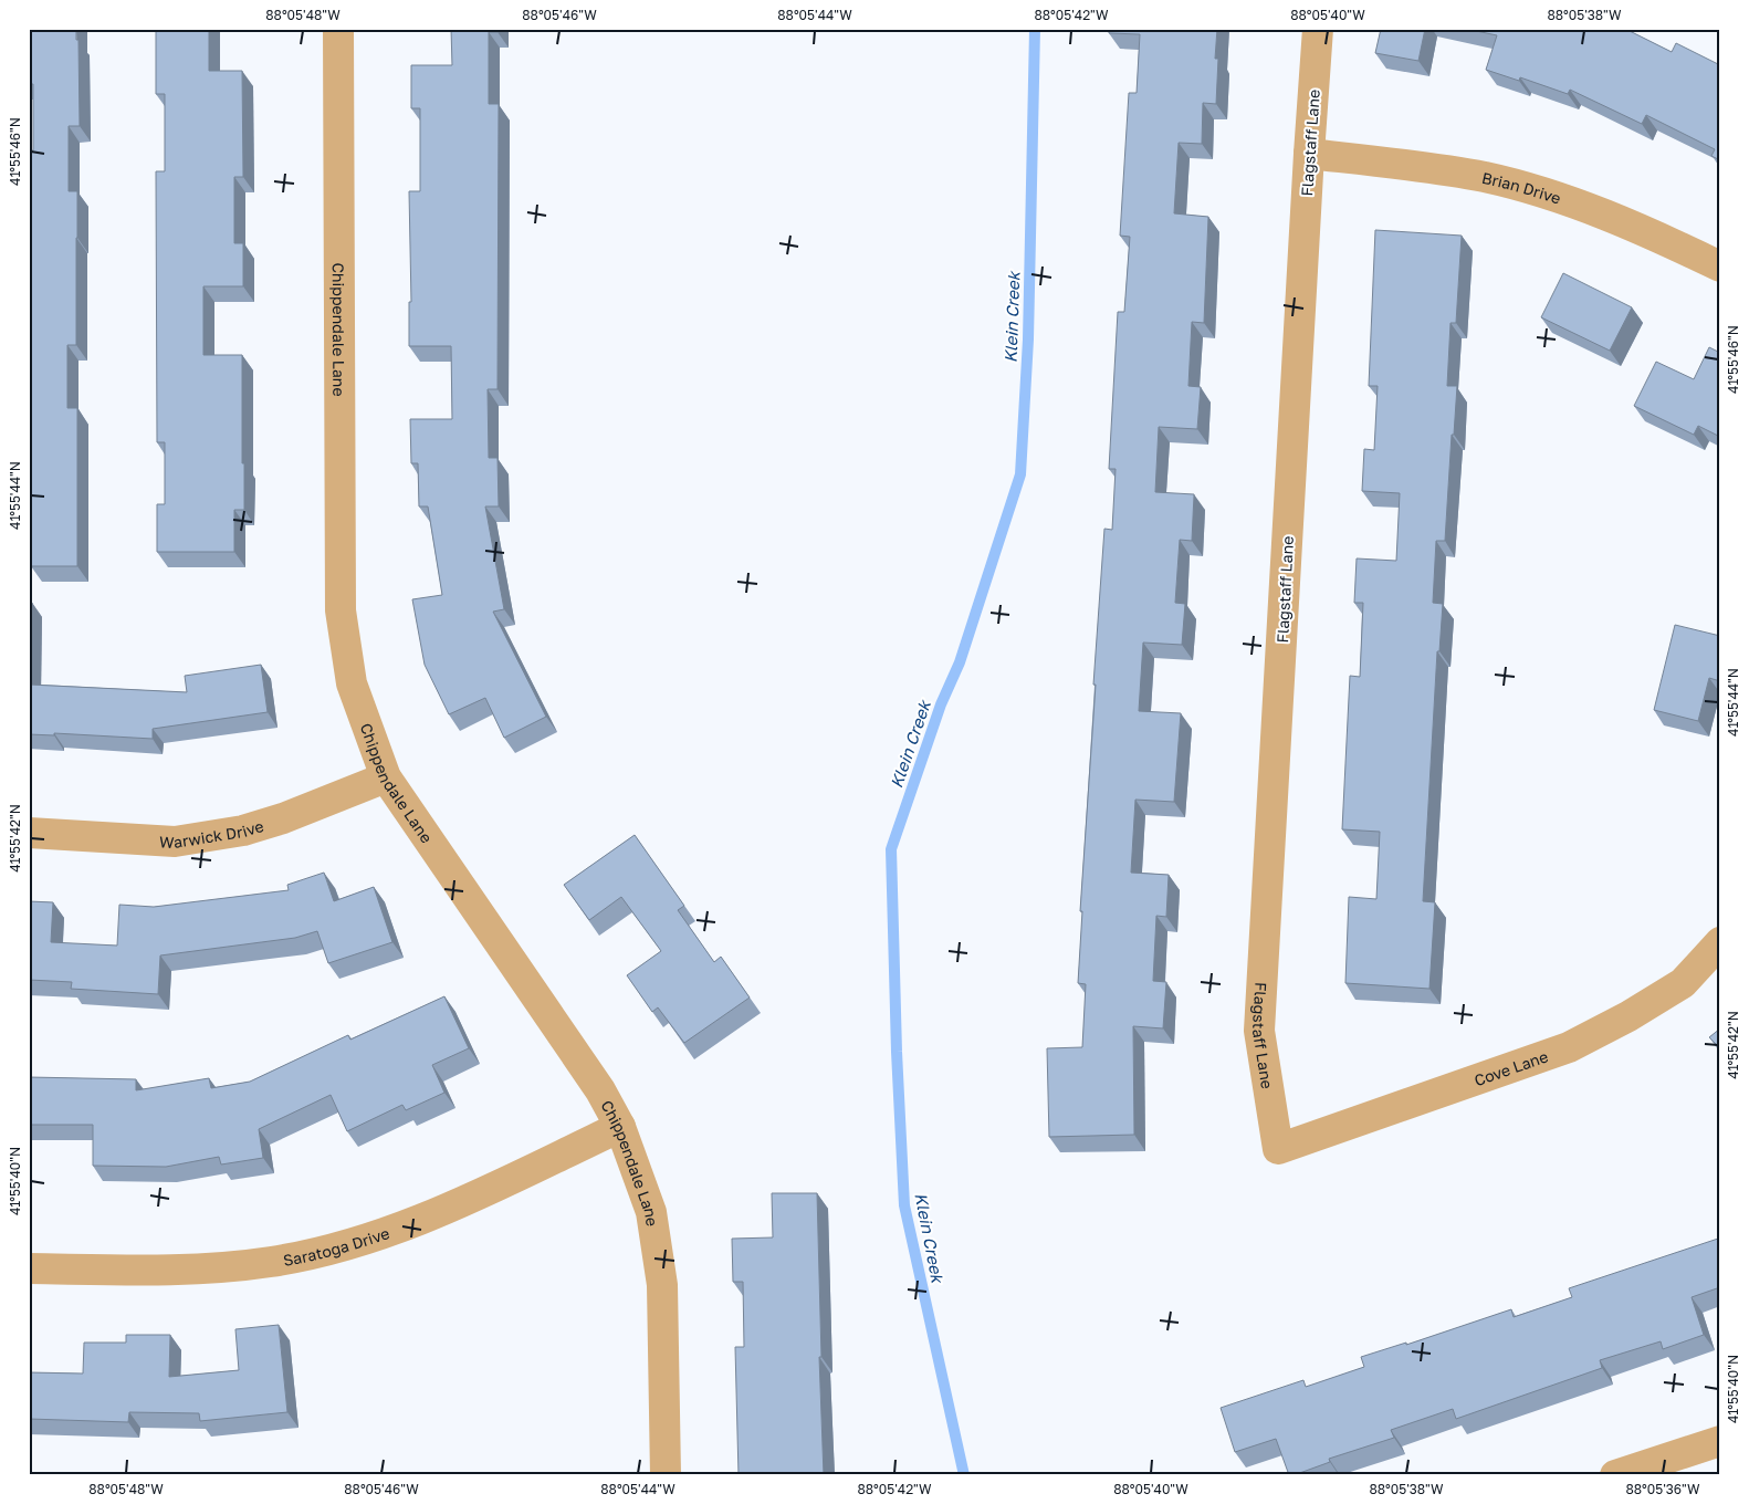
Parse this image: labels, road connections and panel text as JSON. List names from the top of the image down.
{
  "streets": {
    "street": [
      "Flagstaff Lane",
      "Brian Drive",
      "Chippendale Lane",
      "Warwick Drive",
      "Cove Lane",
      "Saratoga Drive"
    ]
  },
  "crossings": [
    ["Flagstaff Lane", "Brian Drive"],
    ["Flagstaff Lane", "Cove Lane"],
    ["Chippendale Lane", "Warwick Drive"],
    ["Chippendale Lane", "Saratoga Drive"]
  ],
  "water": ["Klein Creek"],
  "coordinates": [
    "88°05'48\"W",
    "88°05'46\"W",
    "88°05'44\"W",
    "88°05'42\"W",
    "88°05'40\"W",
    "88°05'38\"W",
    "41°55'46\"N",
    "41°55'44\"N",
    "41°55'42\"N",
    "41°55'40\"N",
    "88°05'36\"W"
  ]
}
